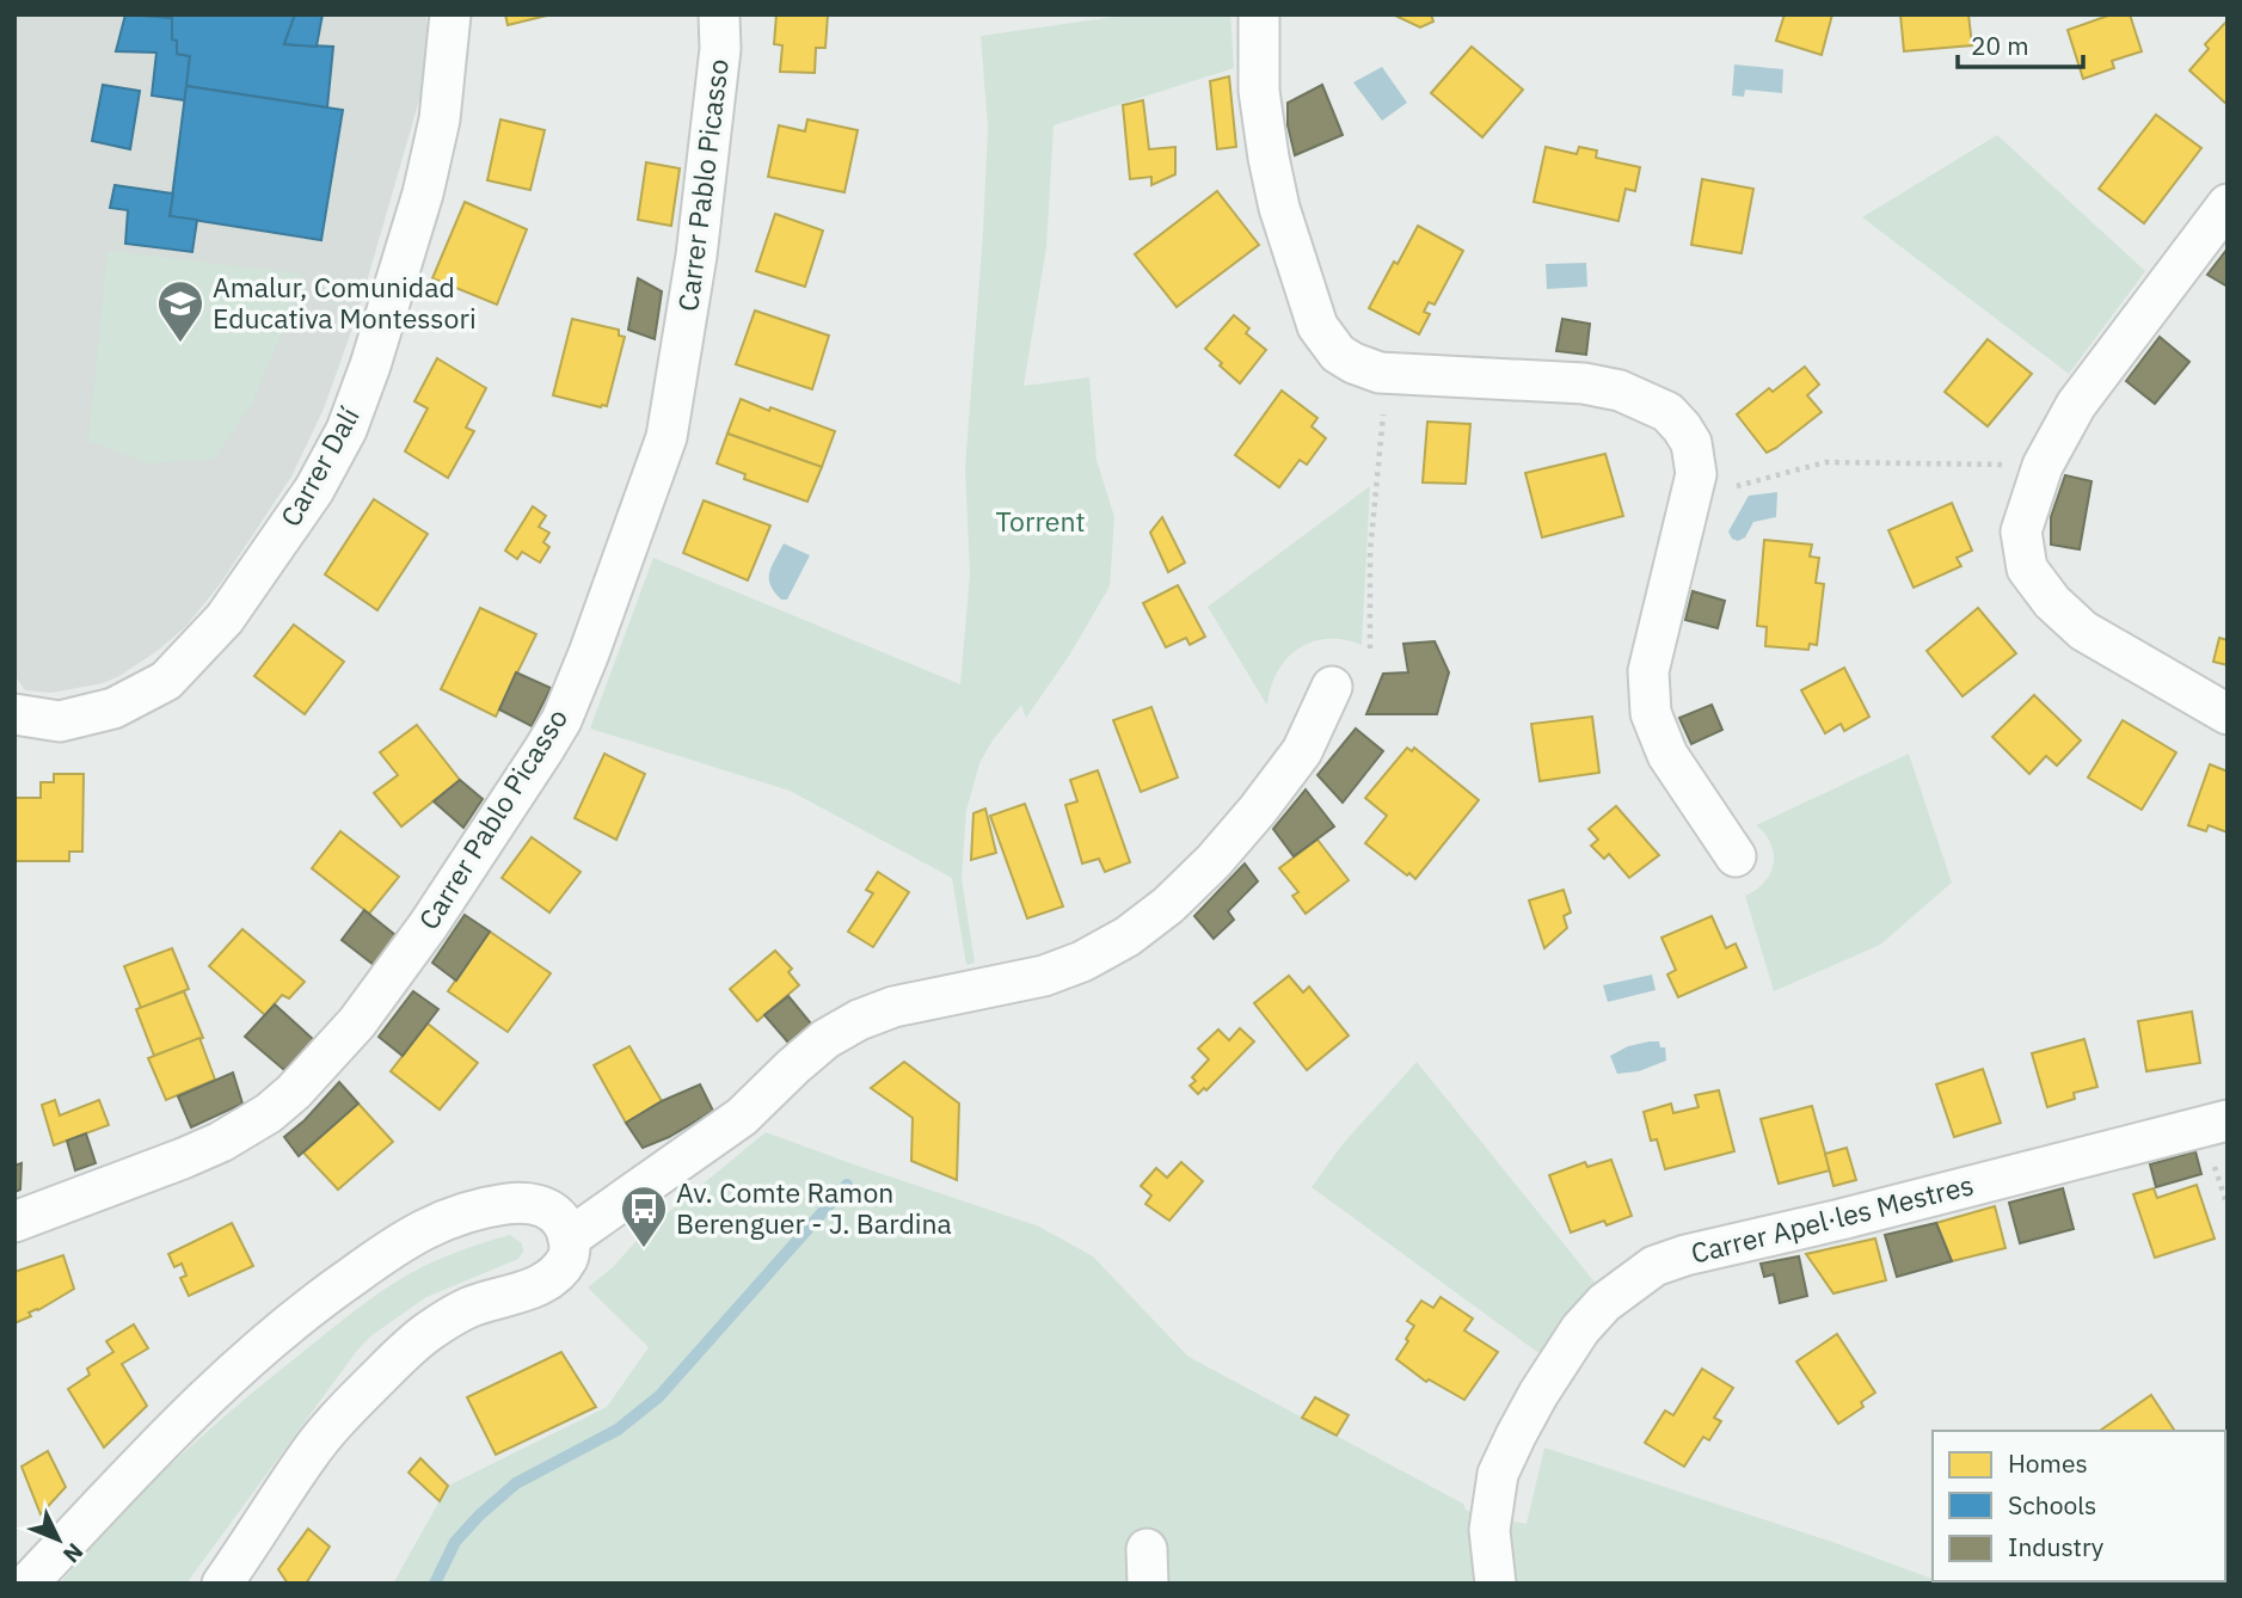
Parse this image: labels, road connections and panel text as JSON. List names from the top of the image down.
{
  "streets": {
    "street": ["Carrer Pablo Picasso", "Carrer Dalí", "Carrer Apel·les Mestres"]
  },
  "parks": ["Torrent"],
  "places": {
    "school or university": ["Amalur, Comunidad Educativa Montessori"],
    "bus stop": ["Av. Comte Ramon Berenguer - J. Bardina"]
  },
  "legend": ["Homes", "Schools", "Industry"],
  "scale_bar": "20 m",
  "north": "bottom right"
}
